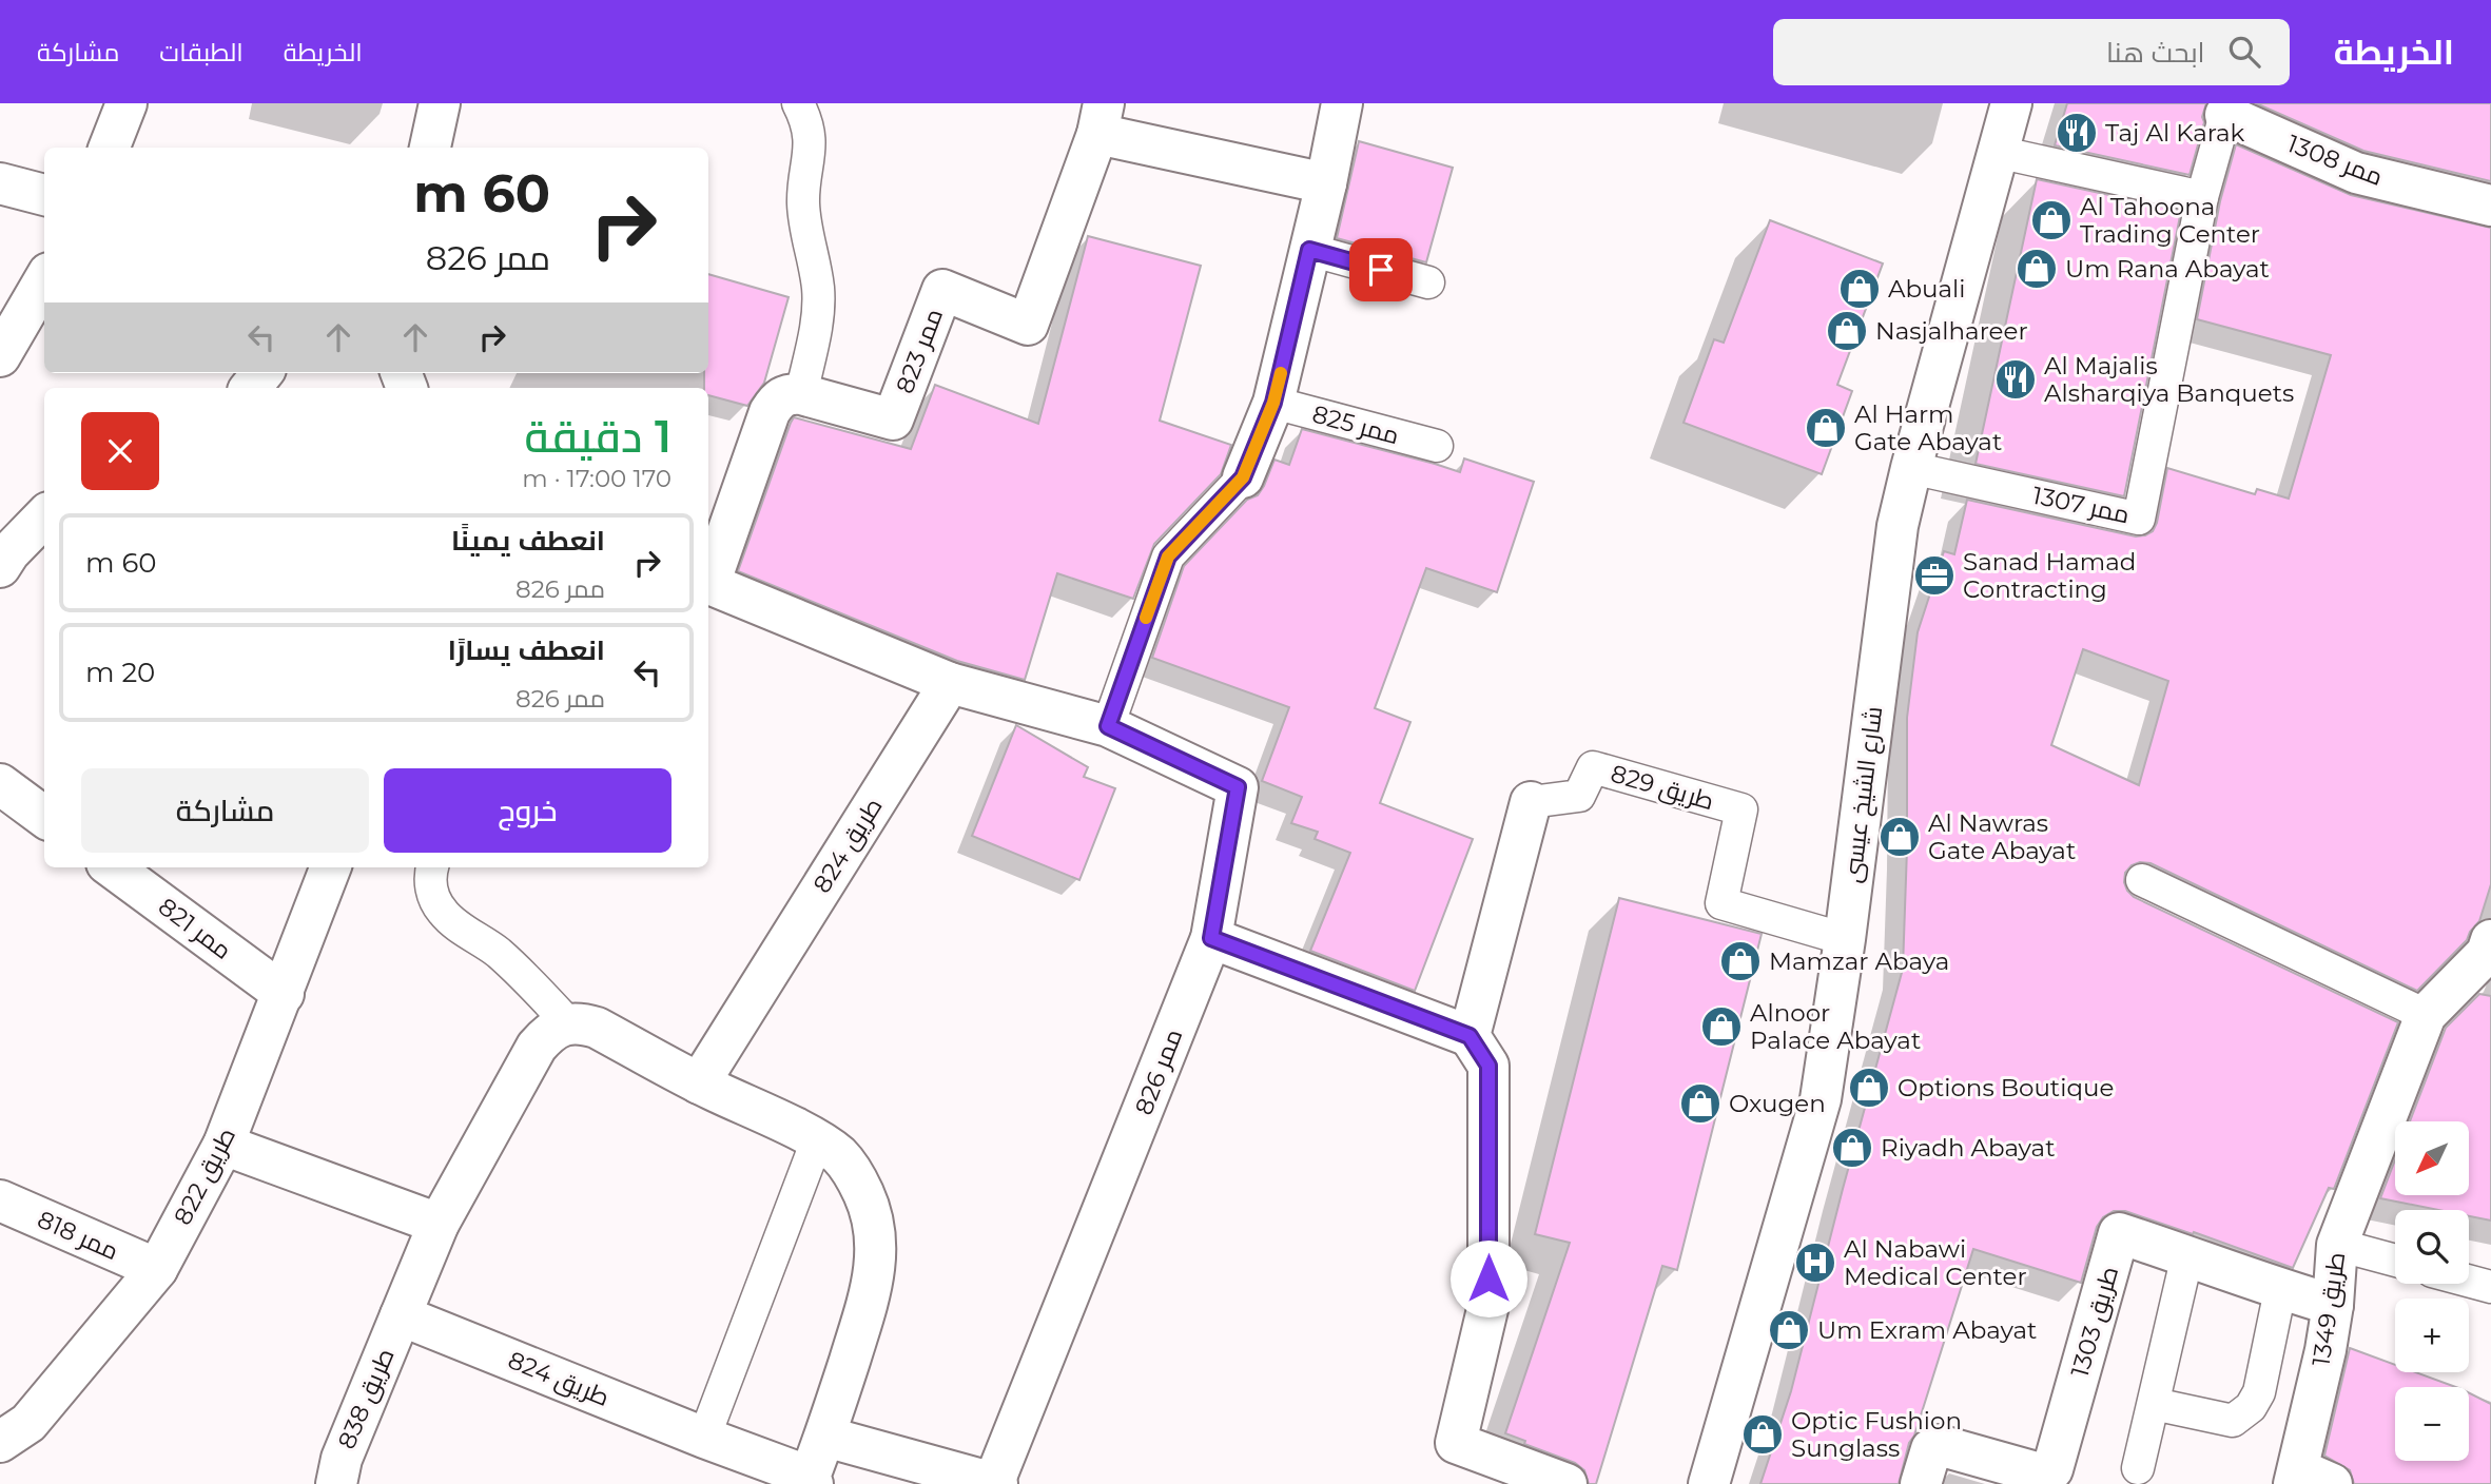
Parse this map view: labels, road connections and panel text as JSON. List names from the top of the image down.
{
  "streets": {
    "street": [
      "ممر 1308",
      "ممر 823",
      "طريق 829",
      "شارع الشيخ عيسى",
      "طريق 824",
      "ممر 821",
      "ممر 826",
      "طريق 822",
      "ممر 818",
      "طريق 1349",
      "طريق 1303",
      "طريق 838"
    ],
    "lane": ["ممر 825", "ممر 1307"]
  },
  "crossings": [
    ["ممر 1308", "ممر 1307"],
    ["ممر 1307", "شارع الشيخ عيسى"],
    ["طريق 829", "شارع الشيخ عيسى"],
    ["طريق 824", "طريق 838"],
    ["ممر 821", "طريق 822"],
    ["طريق 822", "ممر 818"],
    ["طريق 1349", "طريق 1303"]
  ],
  "places": {
    "restaurant": ["Taj Al Karak", "Al Majalis Alsharqiya Banquets"],
    "shop": [
      "Al Tahoona Trading Center",
      "Um Rana Abayat",
      "Abuali",
      "Nasjalhareer",
      "Al Harm Gate Abayat",
      "Al Nawras Gate Abayat",
      "Mamzar Abaya",
      "Alnoor Palace Abayat",
      "Options Boutique",
      "Oxugen",
      "Riyadh Abayat",
      "Um Exram Abayat",
      "Optic Fushion Sunglass"
    ],
    "office": ["Sanad Hamad Contracting"],
    "hospital": ["Al Nabawi Medical Center"]
  },
  "north": "bottom left",
  "page": {
    "header": "الخريطة",
    "search": "ابحث هنا",
    "nav": ["الخريطة", "الطبقات", "مشاركة"],
    "turn": ["60 m", "ممر 826"],
    "heading": ["1 دقيقة", "170 m · 17:00"],
    "list": [
      {
        "name": "انعطف يمينًا",
        "note": "ممر 826",
        "value": "60 m"
      },
      {
        "name": "انعطف يسارًا",
        "note": "ممر 826",
        "value": "20 m"
      }
    ],
    "buttons": ["خروج", "مشاركة"],
    "map_buttons": ["+", "−"]
  }
}
